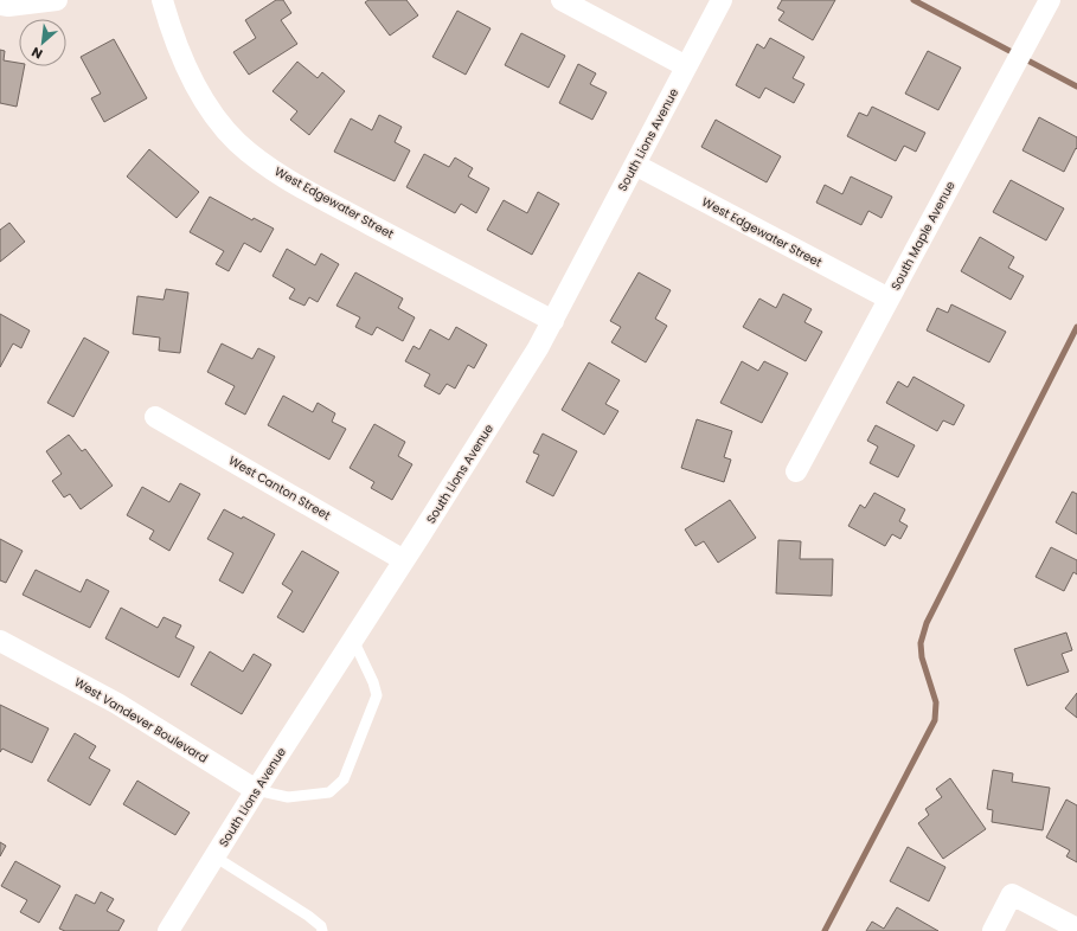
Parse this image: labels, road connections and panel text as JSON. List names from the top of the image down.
{
  "streets": {
    "street": [
      "South Lions Avenue",
      "West Edgewater Street",
      "South Maple Avenue",
      "West Canton Street",
      "West Vandever Boulevard"
    ]
  },
  "crossings": [
    ["South Lions Avenue", "West Edgewater Street"],
    ["South Lions Avenue", "West Canton Street"],
    ["South Lions Avenue", "West Vandever Boulevard"],
    ["West Edgewater Street", "South Maple Avenue"]
  ],
  "north": "bottom left"
}
